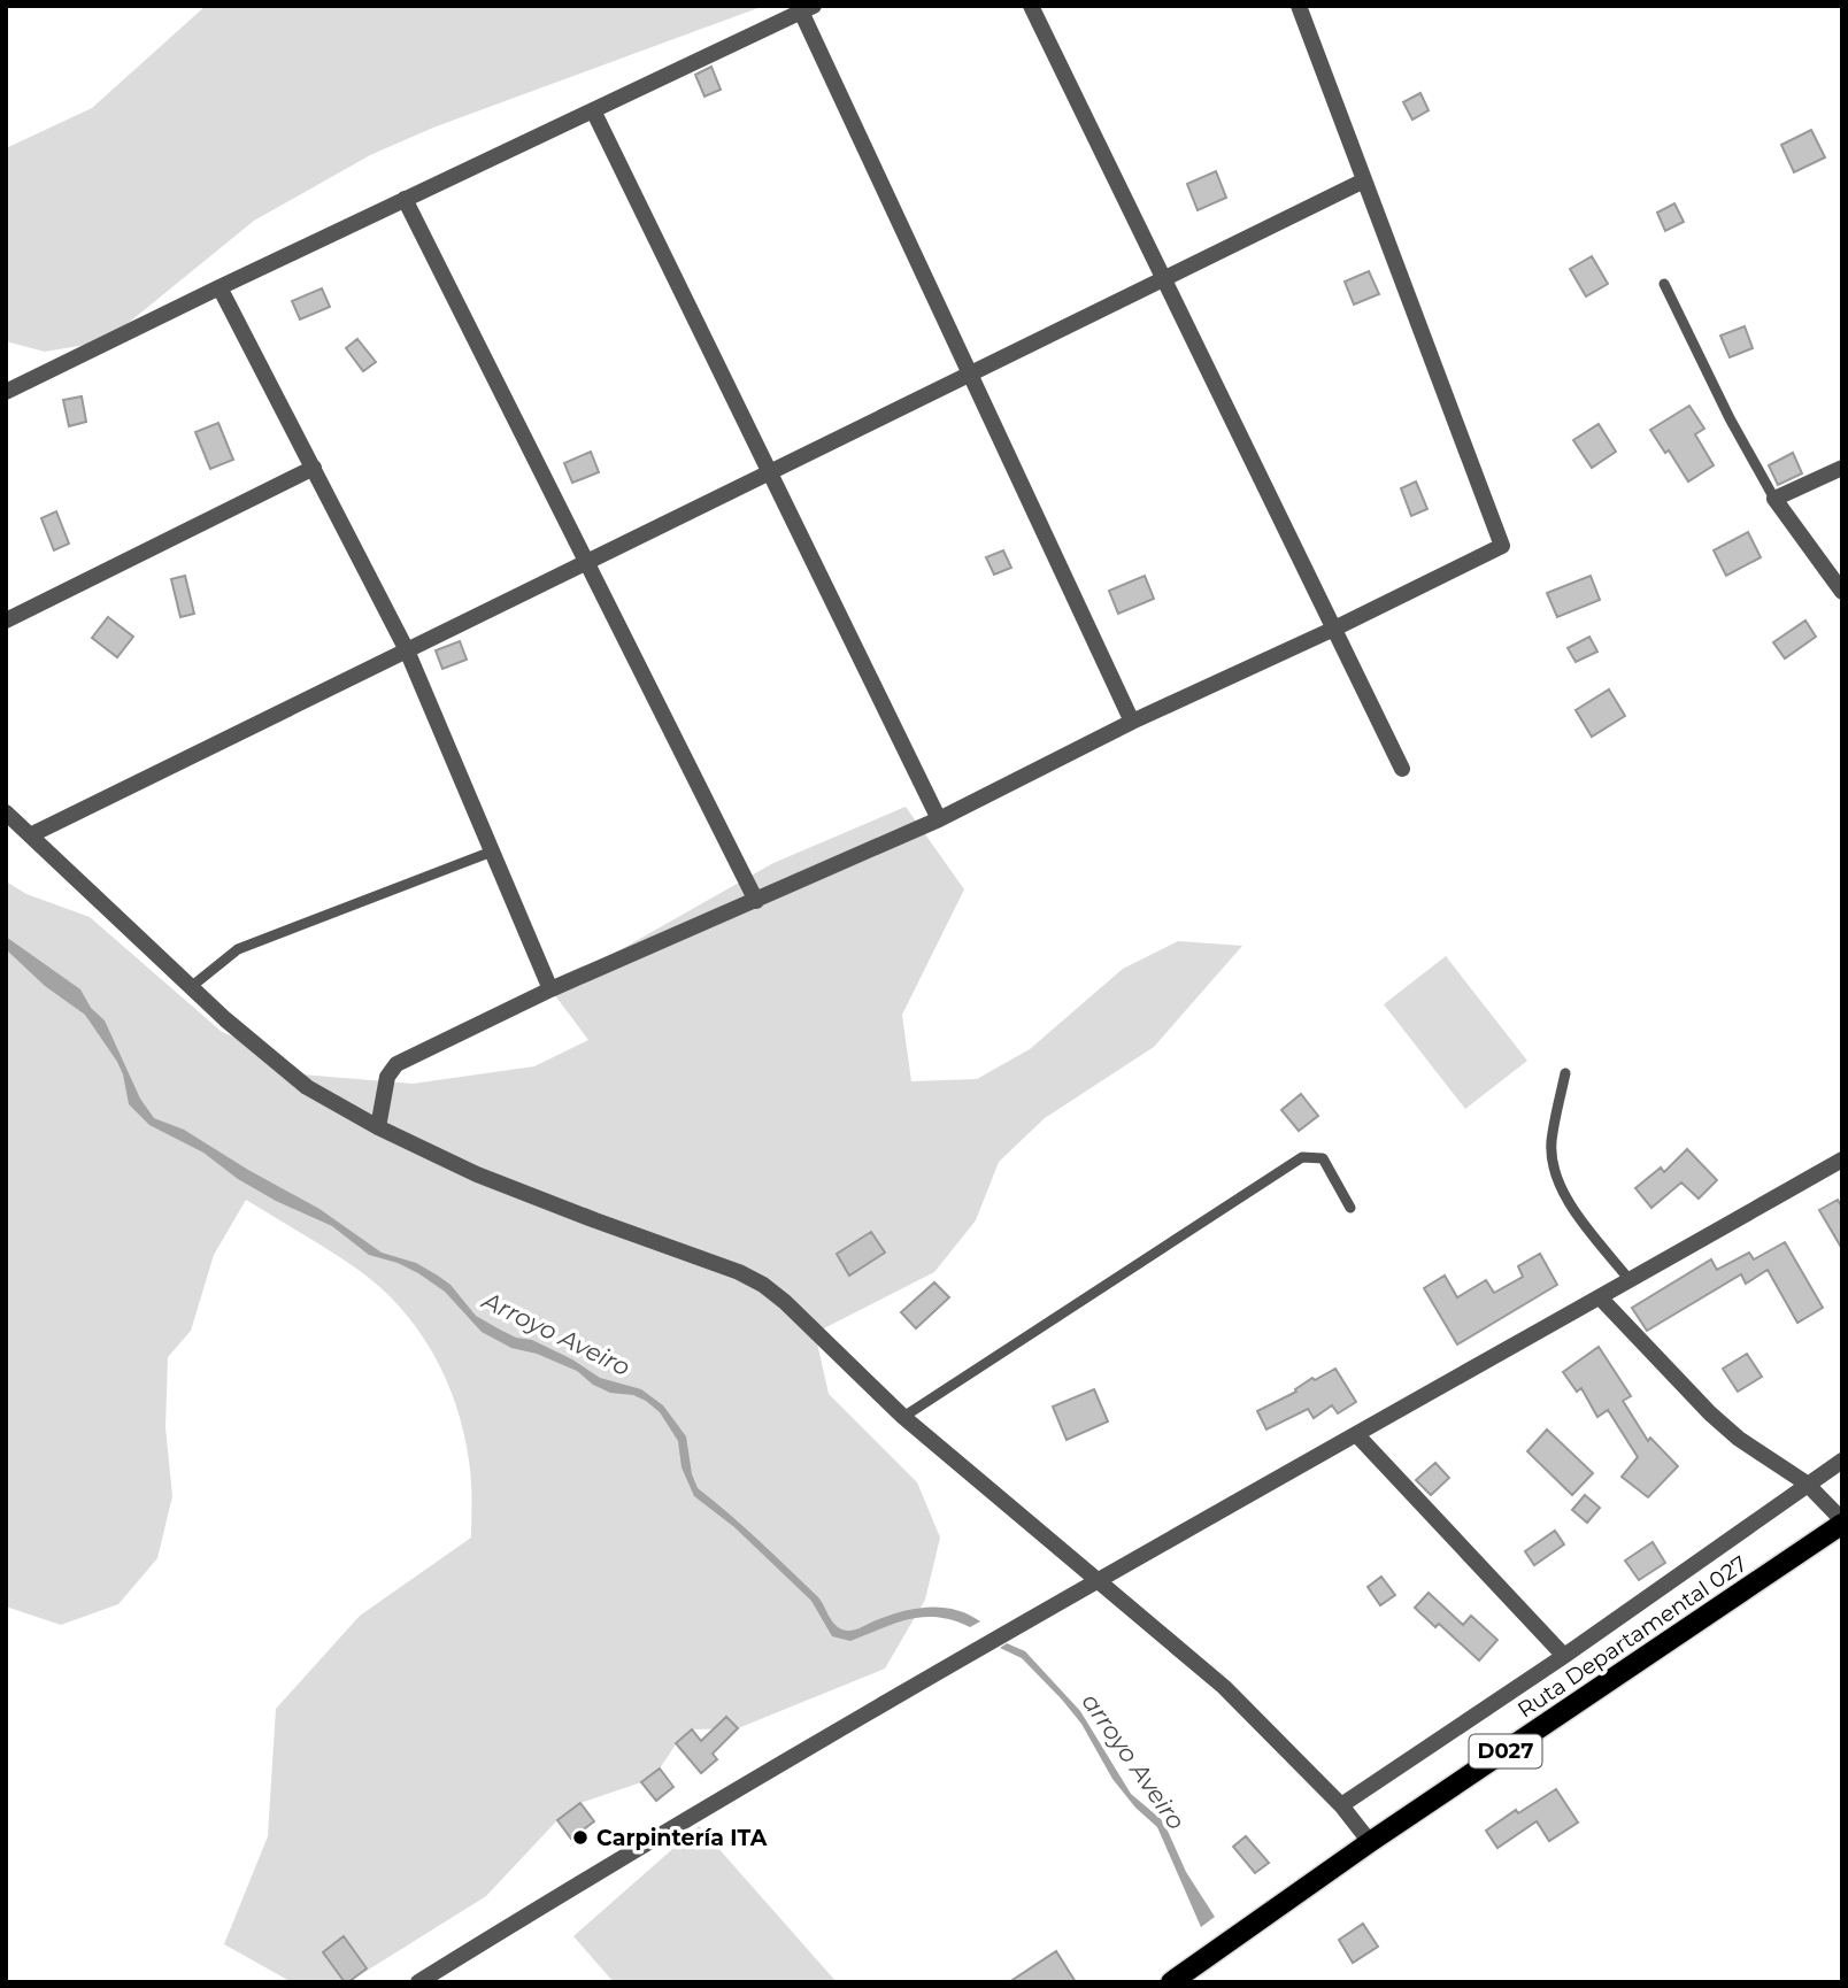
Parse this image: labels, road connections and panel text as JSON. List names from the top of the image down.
{
  "streets": {
    "main road": ["Ruta Departamental 027", "D027"]
  },
  "water": ["Arroyo Aveiro", "arroyo Aveiro"],
  "places": ["Carpintería ITA"]
}
